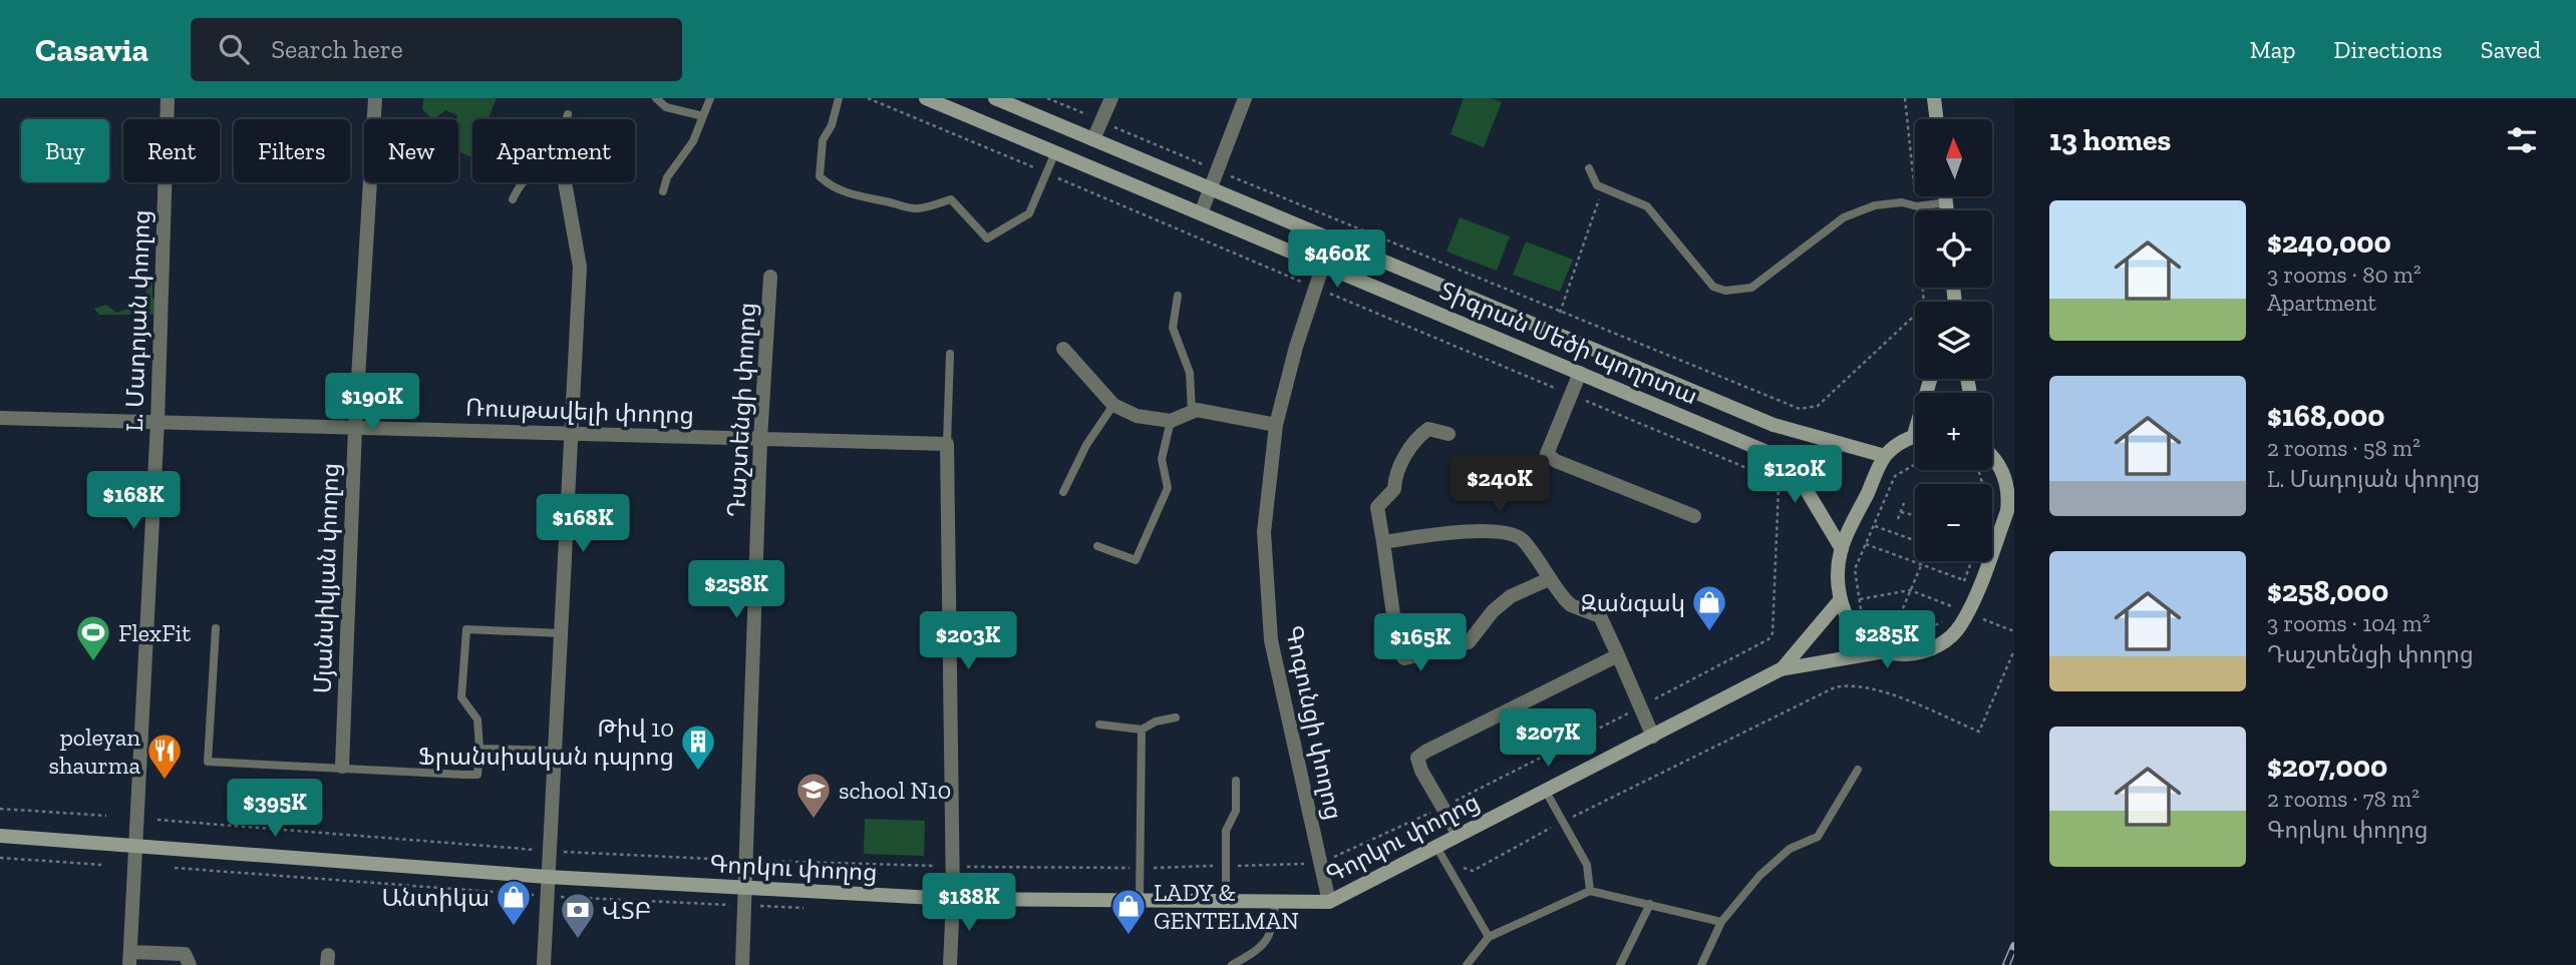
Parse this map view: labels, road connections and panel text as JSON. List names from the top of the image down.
{
  "streets": {
    "main road": ["Տիգրան Մեծի պողոտա", "Գորկու փողոց"],
    "street": [
      "L. Մադոյան փողոց",
      "Դաշտենցի փողոց",
      "Ռուսթավելի փողոց",
      "Մյանսիկյան փողոց",
      "Գոգունցի փողոց"
    ]
  },
  "crossings": [
    ["L. Մադոյան փողոց", "Ռուսթավելի փողոց"],
    ["L. Մադոյան փողոց", "Գորկու փողոց"],
    ["Տիգրան Մեծի պողոտա", "Գոգունցի փողոց"],
    ["Դաշտենցի փողոց", "Ռուսթավելի փողոց"],
    ["Դաշտենցի փողոց", "Գորկու փողոց"],
    ["Ռուսթավելի փողոց", "Մյանսիկյան փողոց"],
    ["Գոգունցի փողոց", "Գորկու փողոց"]
  ],
  "places": {
    "shop": ["Զանգակ", "Անտիկա", "LADY & GENTELMAN"],
    "sports": ["FlexFit"],
    "building": ["Թիվ 10 Ֆրանսիական դպրոց"],
    "restaurant": ["poleyan shaurma"],
    "school or university": ["school N10"],
    "bank": ["ՎՏԲ"]
  },
  "north": "top",
  "page": {
    "header": "Casavia",
    "search": "Search here",
    "nav": ["Map", "Directions", "Saved"],
    "heading": "13 homes",
    "map_buttons": ["+", "−"],
    "chip": [
      "Buy",
      "Rent",
      "Filters",
      "New",
      "Apartment"
    ],
    "list": [
      {
        "name": "$240,000",
        "note": "3 rooms · 80 m² · Apartment"
      },
      {
        "name": "$168,000",
        "note": "2 rooms · 58 m² · L. Մադոյան փողոց"
      },
      {
        "name": "$258,000",
        "note": "3 rooms · 104 m² · Դաշտենցի փողոց"
      },
      {
        "name": "$207,000",
        "note": "2 rooms · 78 m² · Գորկու փողոց"
      }
    ],
    "price": [
      "$460K",
      "$190K",
      "$120K",
      "$240K",
      "$168K",
      "$168K",
      "$258K",
      "$285K",
      "$203K",
      "$165K",
      "$207K",
      "$395K",
      "$188K"
    ]
  }
}
